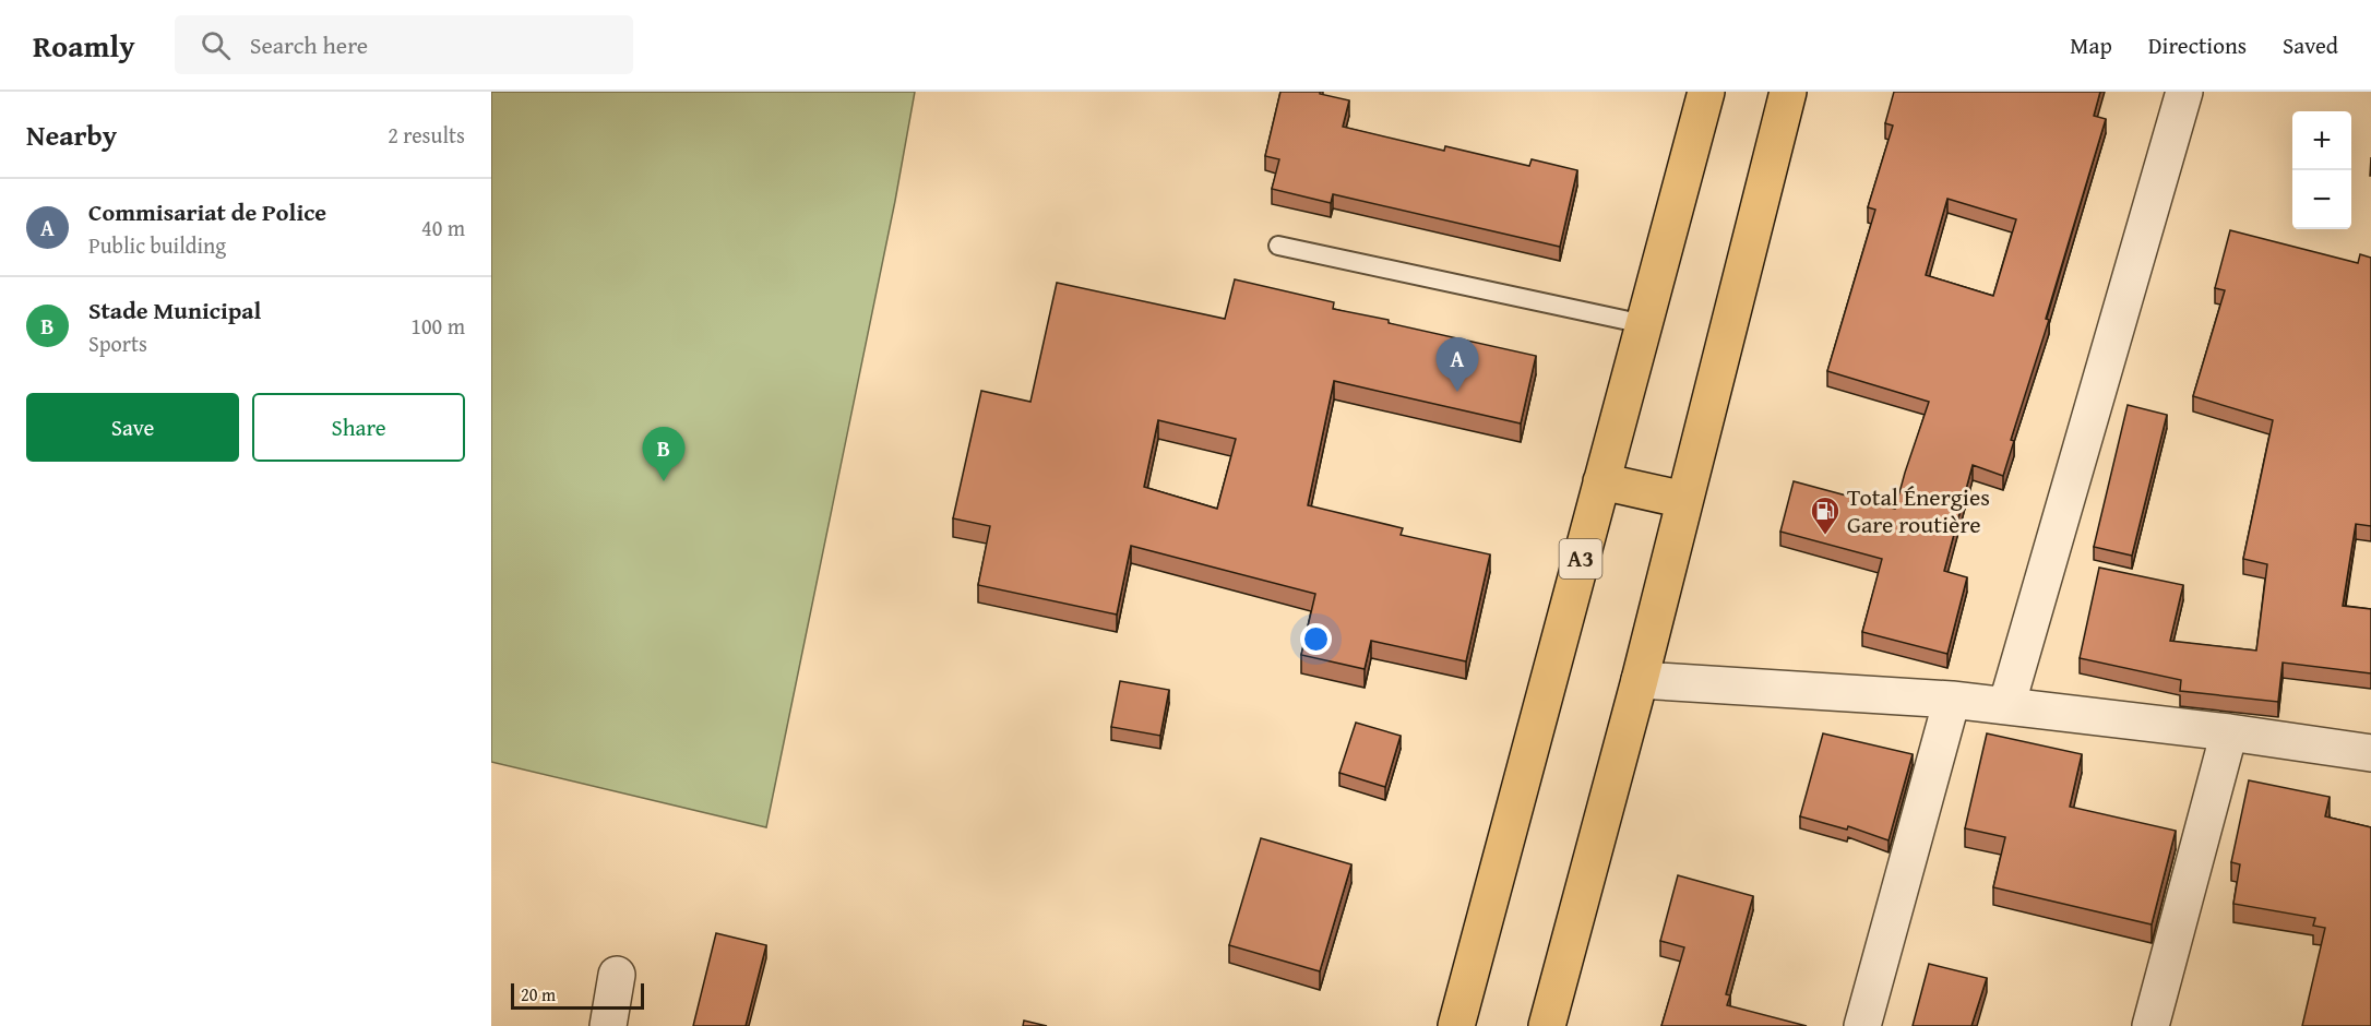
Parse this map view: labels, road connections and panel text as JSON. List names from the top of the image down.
{
  "streets": {
    "highway": ["A3"]
  },
  "places": {
    "fuel station": ["Total Énergies Gare routière"]
  },
  "scale_bar": "20 m",
  "page": {
    "header": "Roamly",
    "search": "Search here",
    "nav": ["Map", "Directions", "Saved"],
    "heading": ["Nearby", "2 results"],
    "map_buttons": ["+", "−"],
    "list": [
      {
        "mark": "A",
        "name": "Commisariat de Police",
        "note": "Public building",
        "value": "40 m"
      },
      {
        "mark": "B",
        "name": "Stade Municipal",
        "note": "Sports",
        "value": "100 m"
      }
    ],
    "pins": ["A", "B"],
    "buttons": ["Save", "Share"],
    "scale": "20 m"
  }
}
